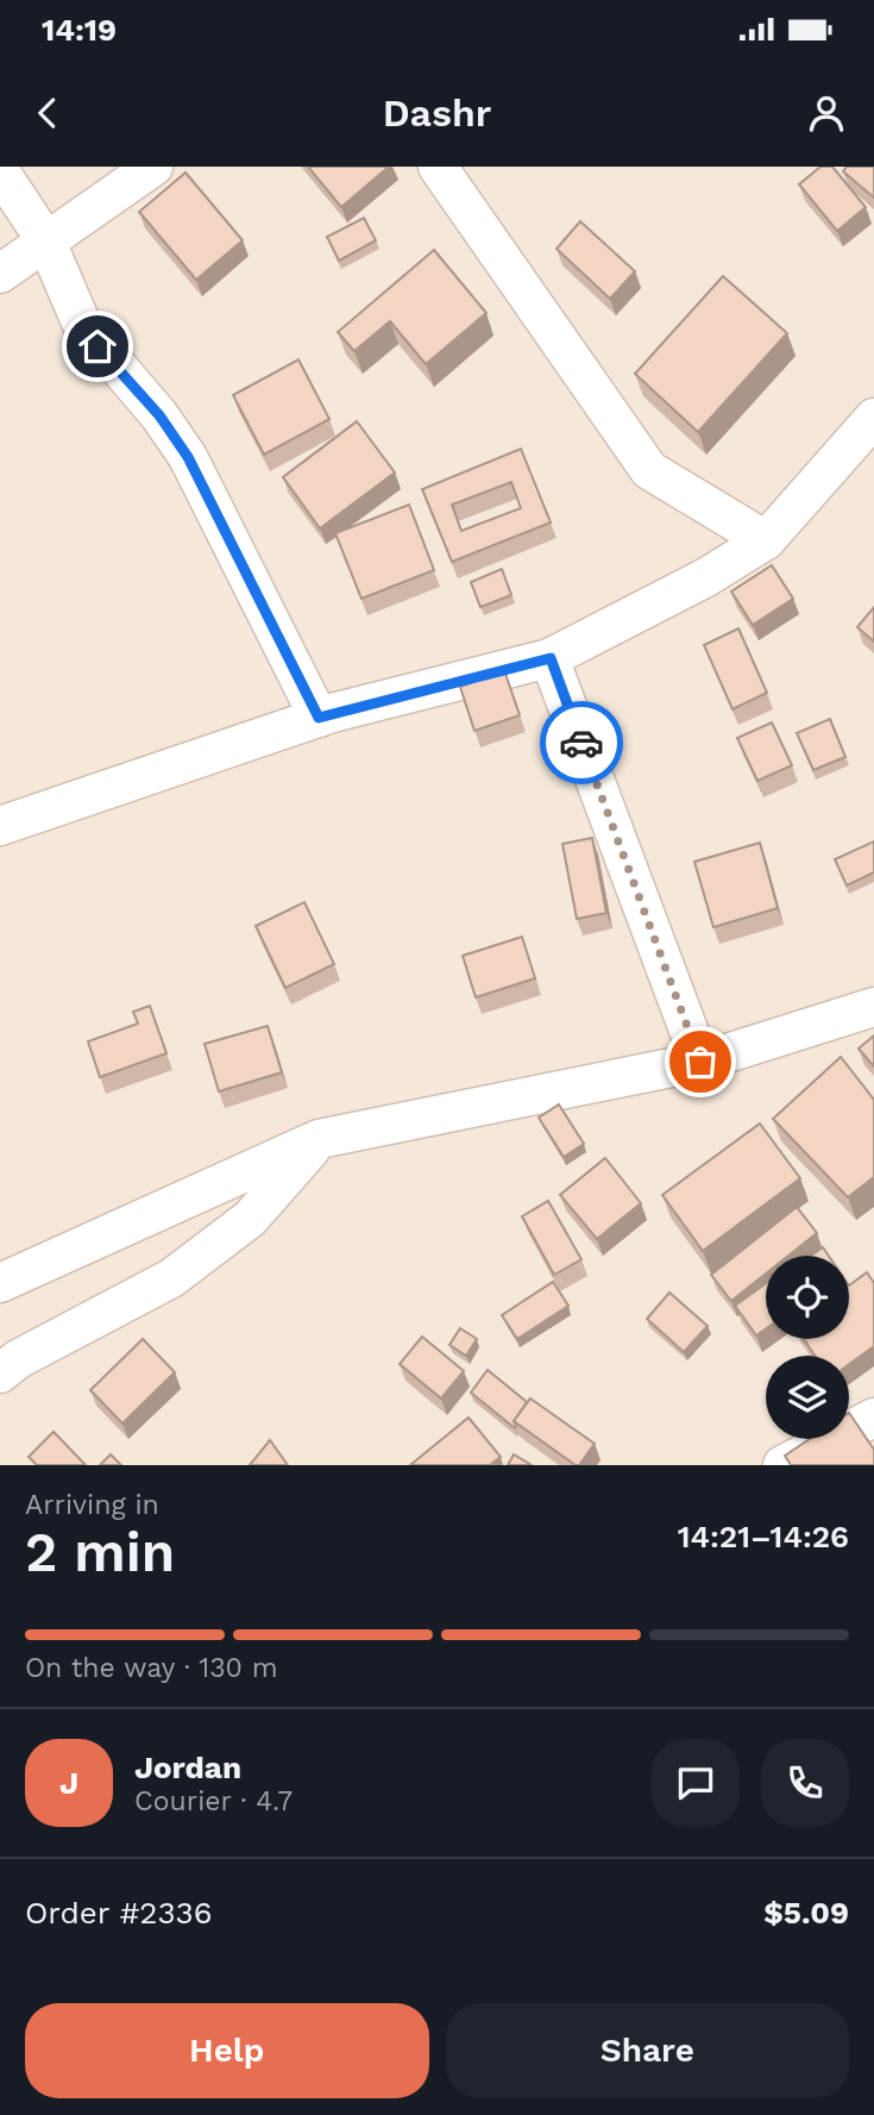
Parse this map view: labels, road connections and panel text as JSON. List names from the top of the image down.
{
  "page": {
    "status": "14:19",
    "header": "Dashr",
    "heading": ["2 min", "Arriving in", "14:21–14:26"],
    "panel": [
      "Jordan",
      "Courier · 4.7",
      "Order #2336",
      "$5.09"
    ],
    "bar": "On the way · 130 m",
    "round": "J",
    "buttons": ["Help", "Share"]
  }
}
